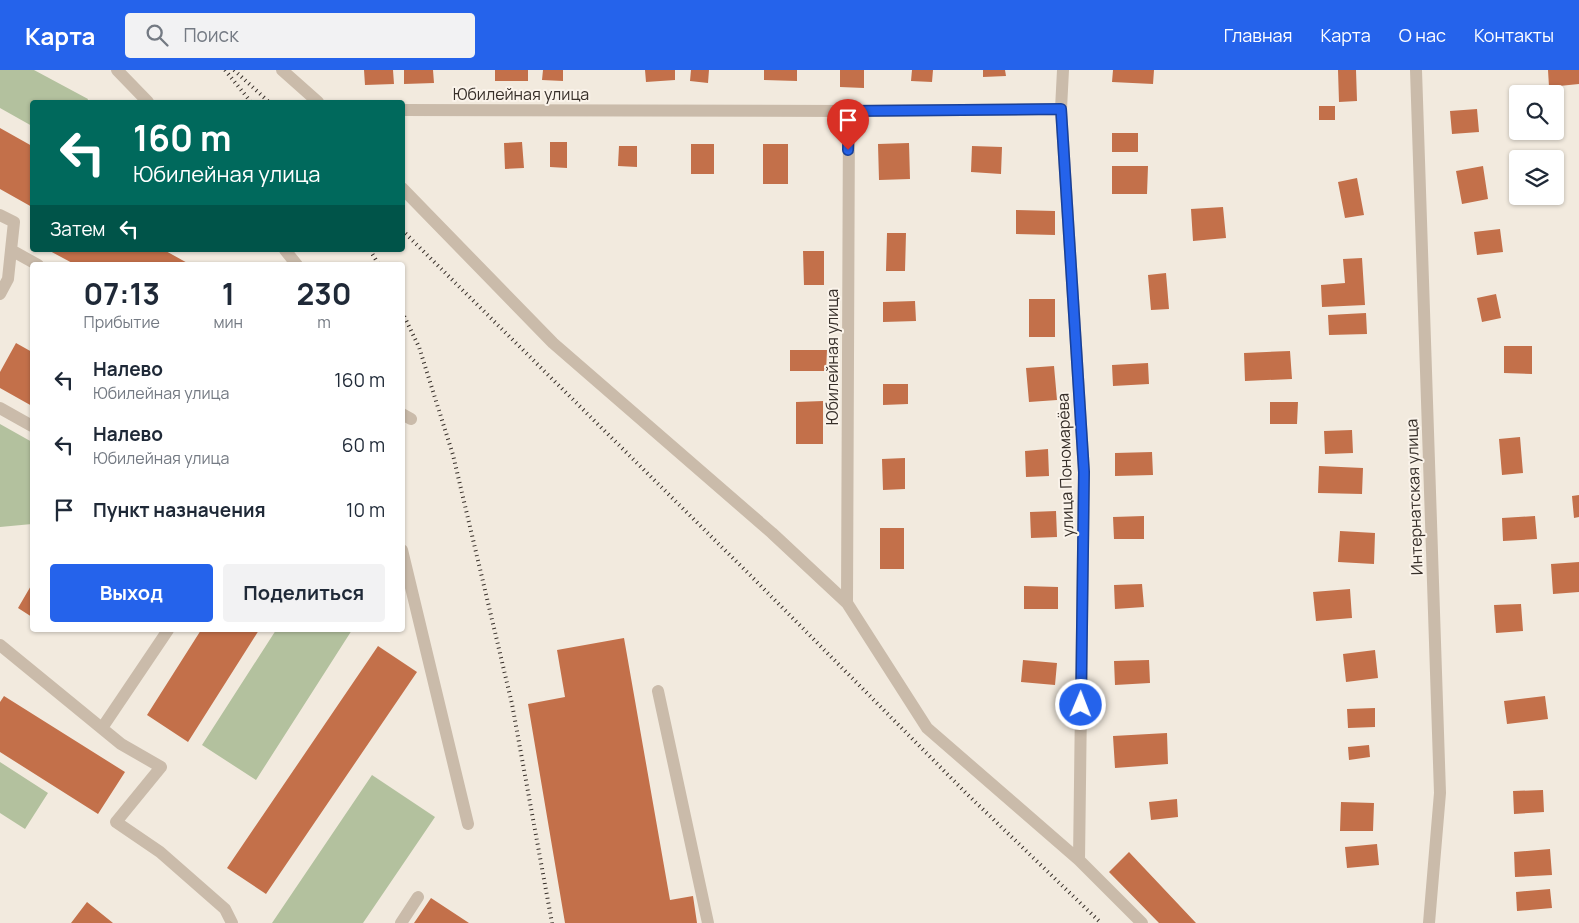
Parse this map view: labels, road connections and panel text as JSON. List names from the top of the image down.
{
  "streets": {
    "street": ["Юбилейная улица", "улица Пономарёва", "Интернатская улица"]
  },
  "crossings": [
    ["Юбилейная улица", "улица Пономарёва"]
  ],
  "page": {
    "header": "Карта",
    "search": "Поиск",
    "nav": [
      "Главная",
      "Карта",
      "О нас",
      "Контакты"
    ],
    "turn": ["160 m", "Юбилейная улица"],
    "then": "Затем",
    "eta": [
      "07:13",
      "Прибытие",
      "1",
      "мин",
      "230",
      "m"
    ],
    "list": [
      {
        "name": "Налево",
        "note": "Юбилейная улица",
        "value": "160 m"
      },
      {
        "name": "Налево",
        "note": "Юбилейная улица",
        "value": "60 m"
      },
      {
        "name": "Пункт назначения",
        "value": "10 m"
      }
    ],
    "buttons": ["Выход", "Поделиться"]
  }
}
